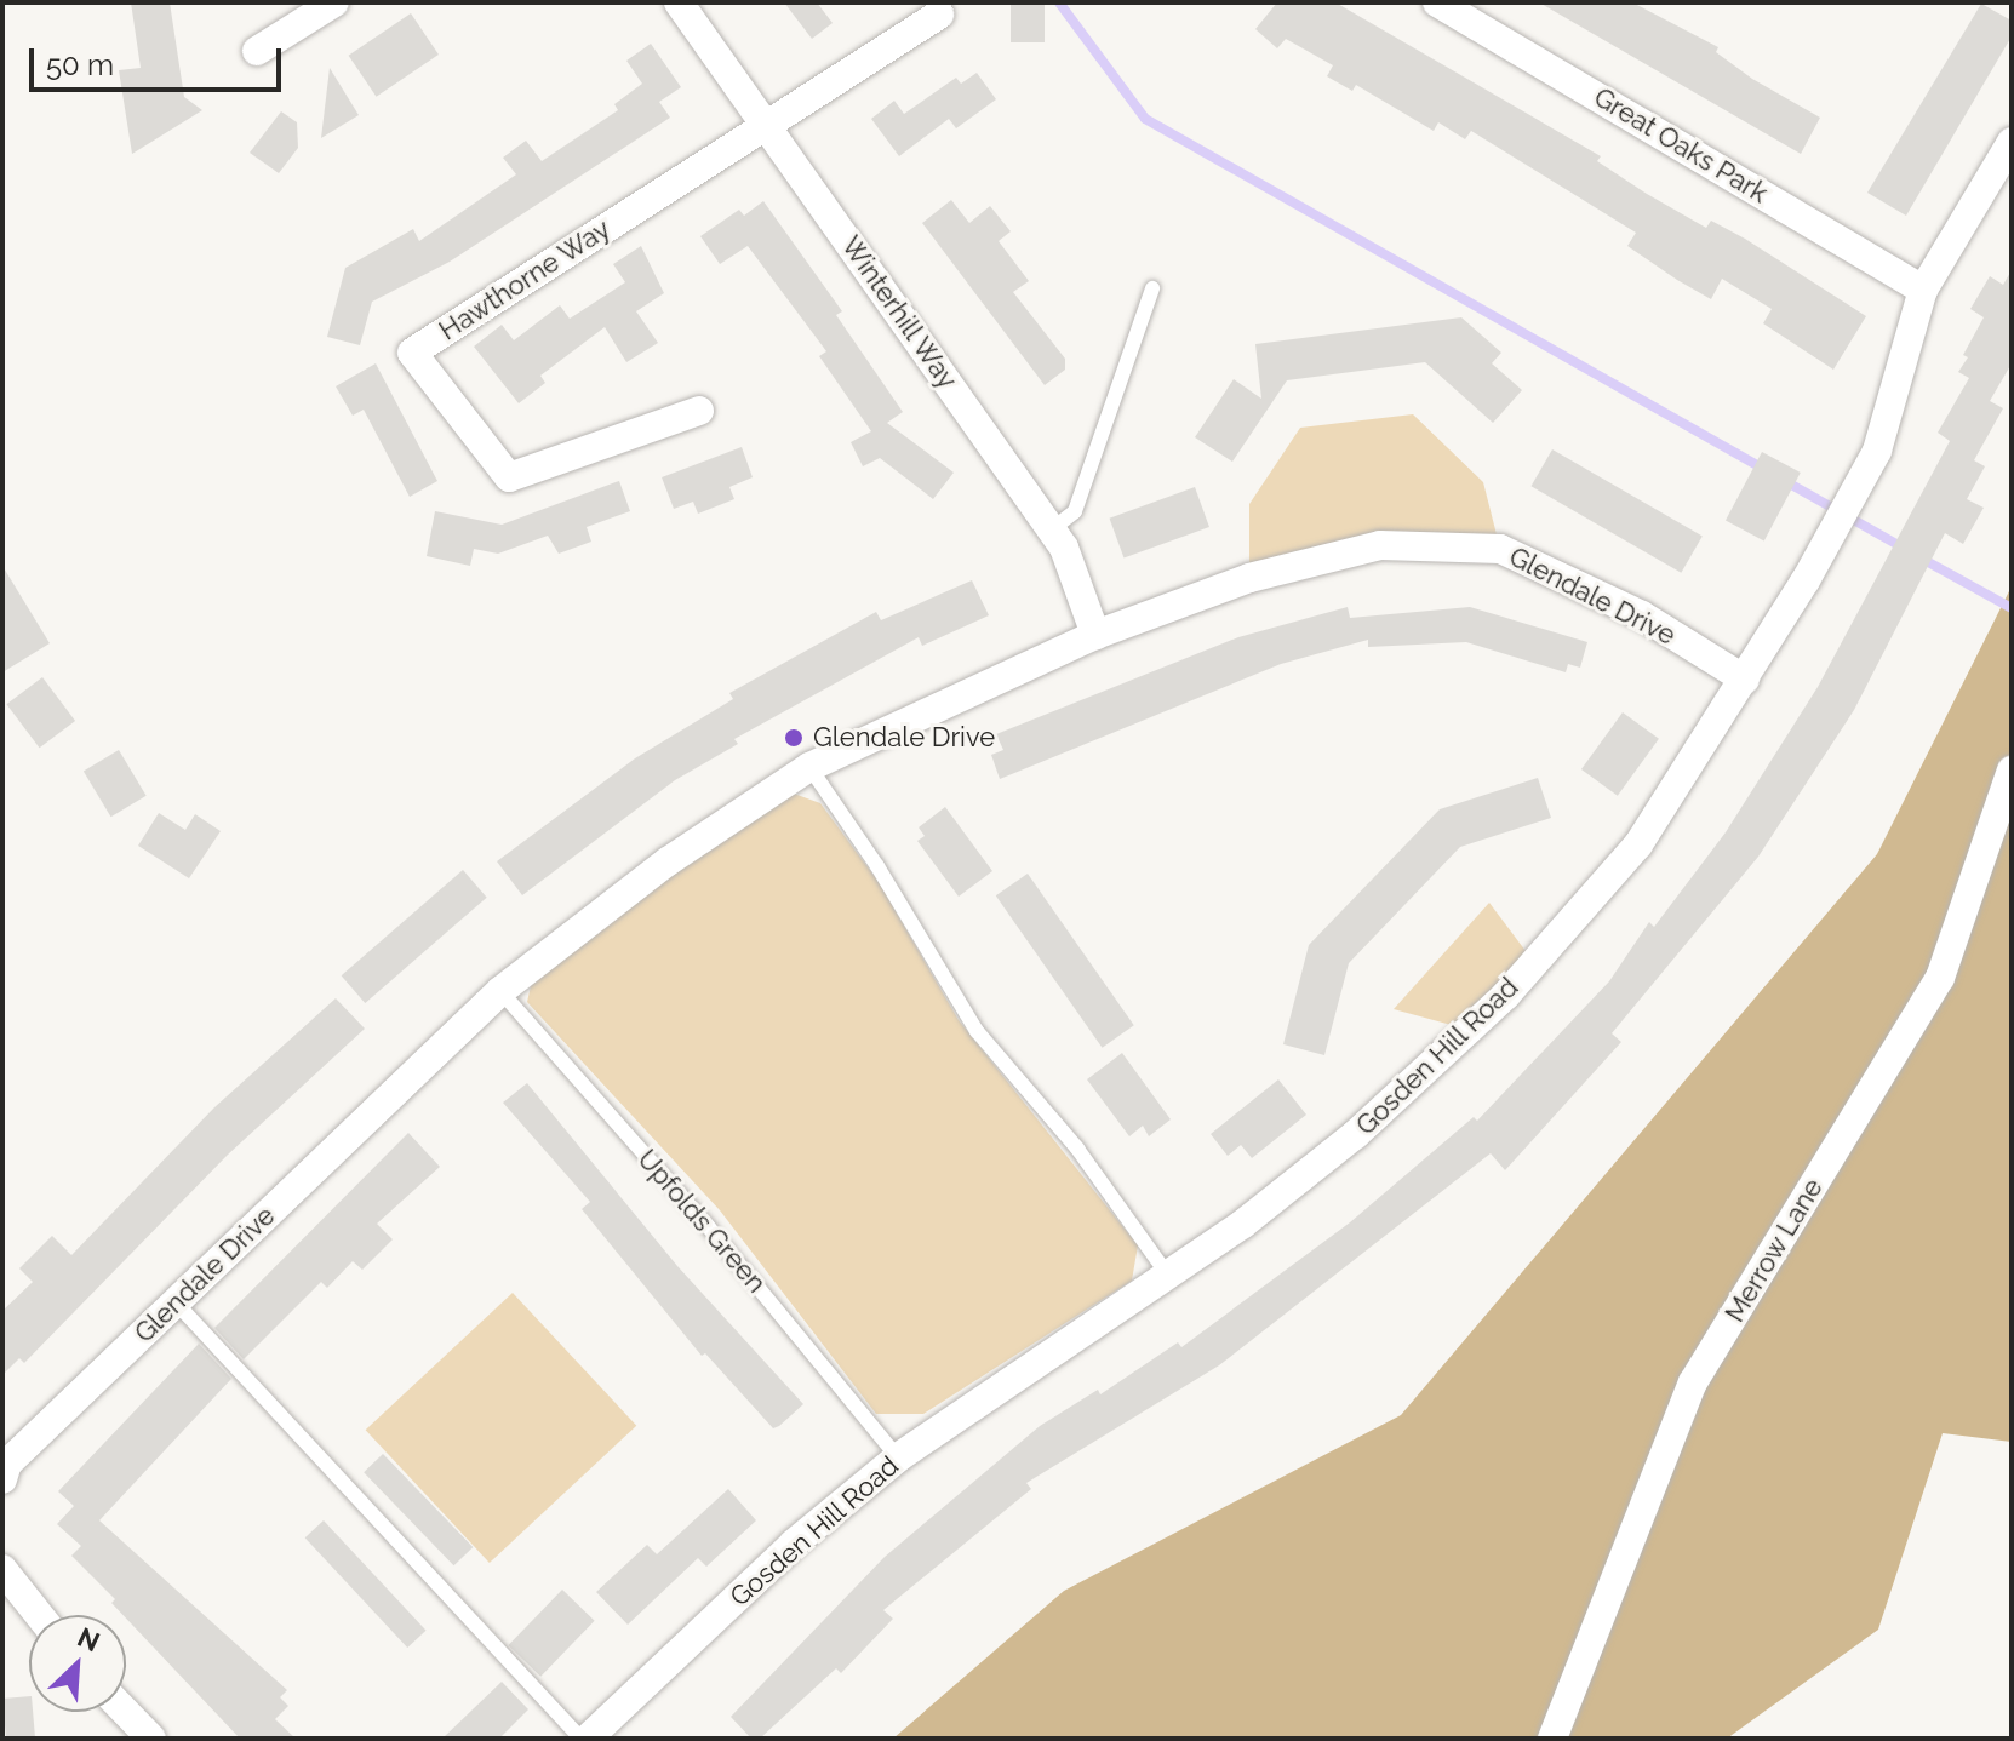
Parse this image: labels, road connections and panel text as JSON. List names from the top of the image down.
{
  "streets": {
    "street": [
      "Great Oaks Park",
      "Hawthorne Way",
      "Winterhill Way",
      "Glendale Drive",
      "Gosden Hill Road",
      "Merrow Lane"
    ],
    "lane": ["Upfolds Green"]
  },
  "crossings": [
    ["Great Oaks Park", "Gosden Hill Road"],
    ["Hawthorne Way", "Winterhill Way"],
    ["Winterhill Way", "Glendale Drive"],
    ["Glendale Drive", "Gosden Hill Road"],
    ["Glendale Drive", "Upfolds Green"],
    ["Gosden Hill Road", "Upfolds Green"]
  ],
  "places": ["Glendale Drive"],
  "scale_bar": "50 m",
  "north": "top right"
}
